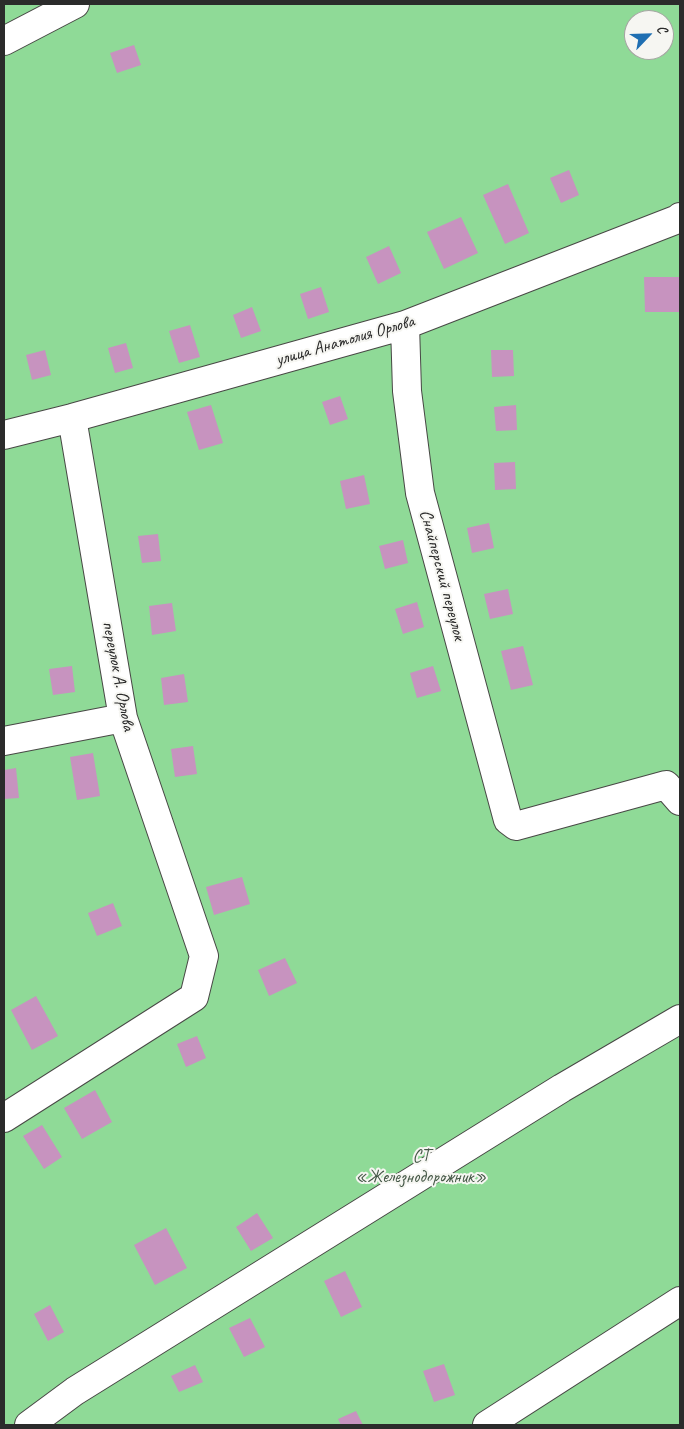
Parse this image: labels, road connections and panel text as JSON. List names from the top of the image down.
{
  "streets": {
    "street": ["улица Анатолия Орлова", "Снайперский переулок", "переулок А. Орлова"]
  },
  "crossings": [
    ["улица Анатолия Орлова", "Снайперский переулок"],
    ["улица Анатолия Орлова", "переулок А. Орлова"]
  ],
  "parks": ["СТ «Железнодорожник»"],
  "north": "top right"
}
